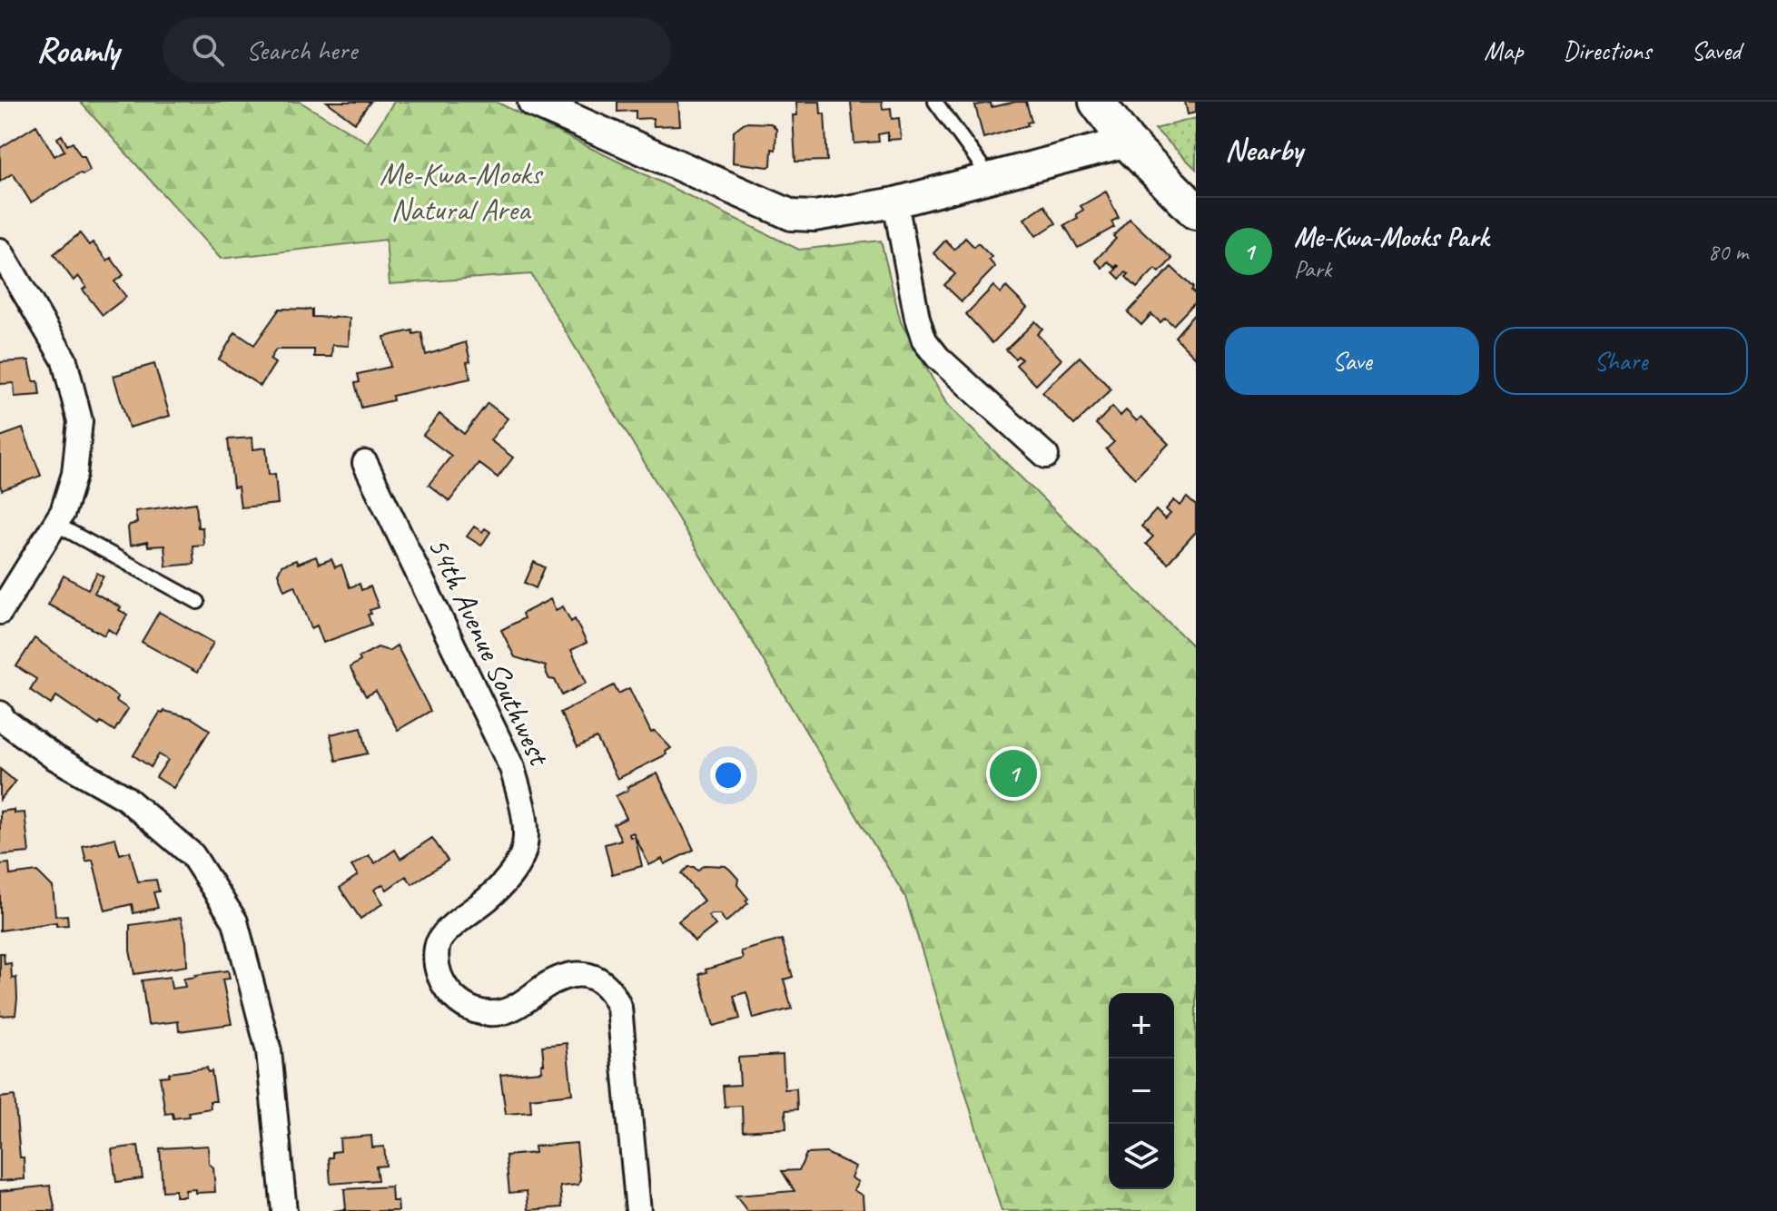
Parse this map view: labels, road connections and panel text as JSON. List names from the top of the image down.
{
  "streets": {
    "street": ["54th Avenue Southwest"]
  },
  "parks": ["Me-Kwa-Mooks Natural Area"],
  "page": {
    "header": "Roamly",
    "search": "Search here",
    "nav": ["Map", "Directions", "Saved"],
    "heading": "Nearby",
    "list": [
      {
        "mark": "1",
        "name": "Me-Kwa-Mooks Park",
        "note": "Park",
        "value": "80 m"
      }
    ],
    "buttons": ["Save", "Share"],
    "pins": "1",
    "map_buttons": ["+", "−"]
  }
}
